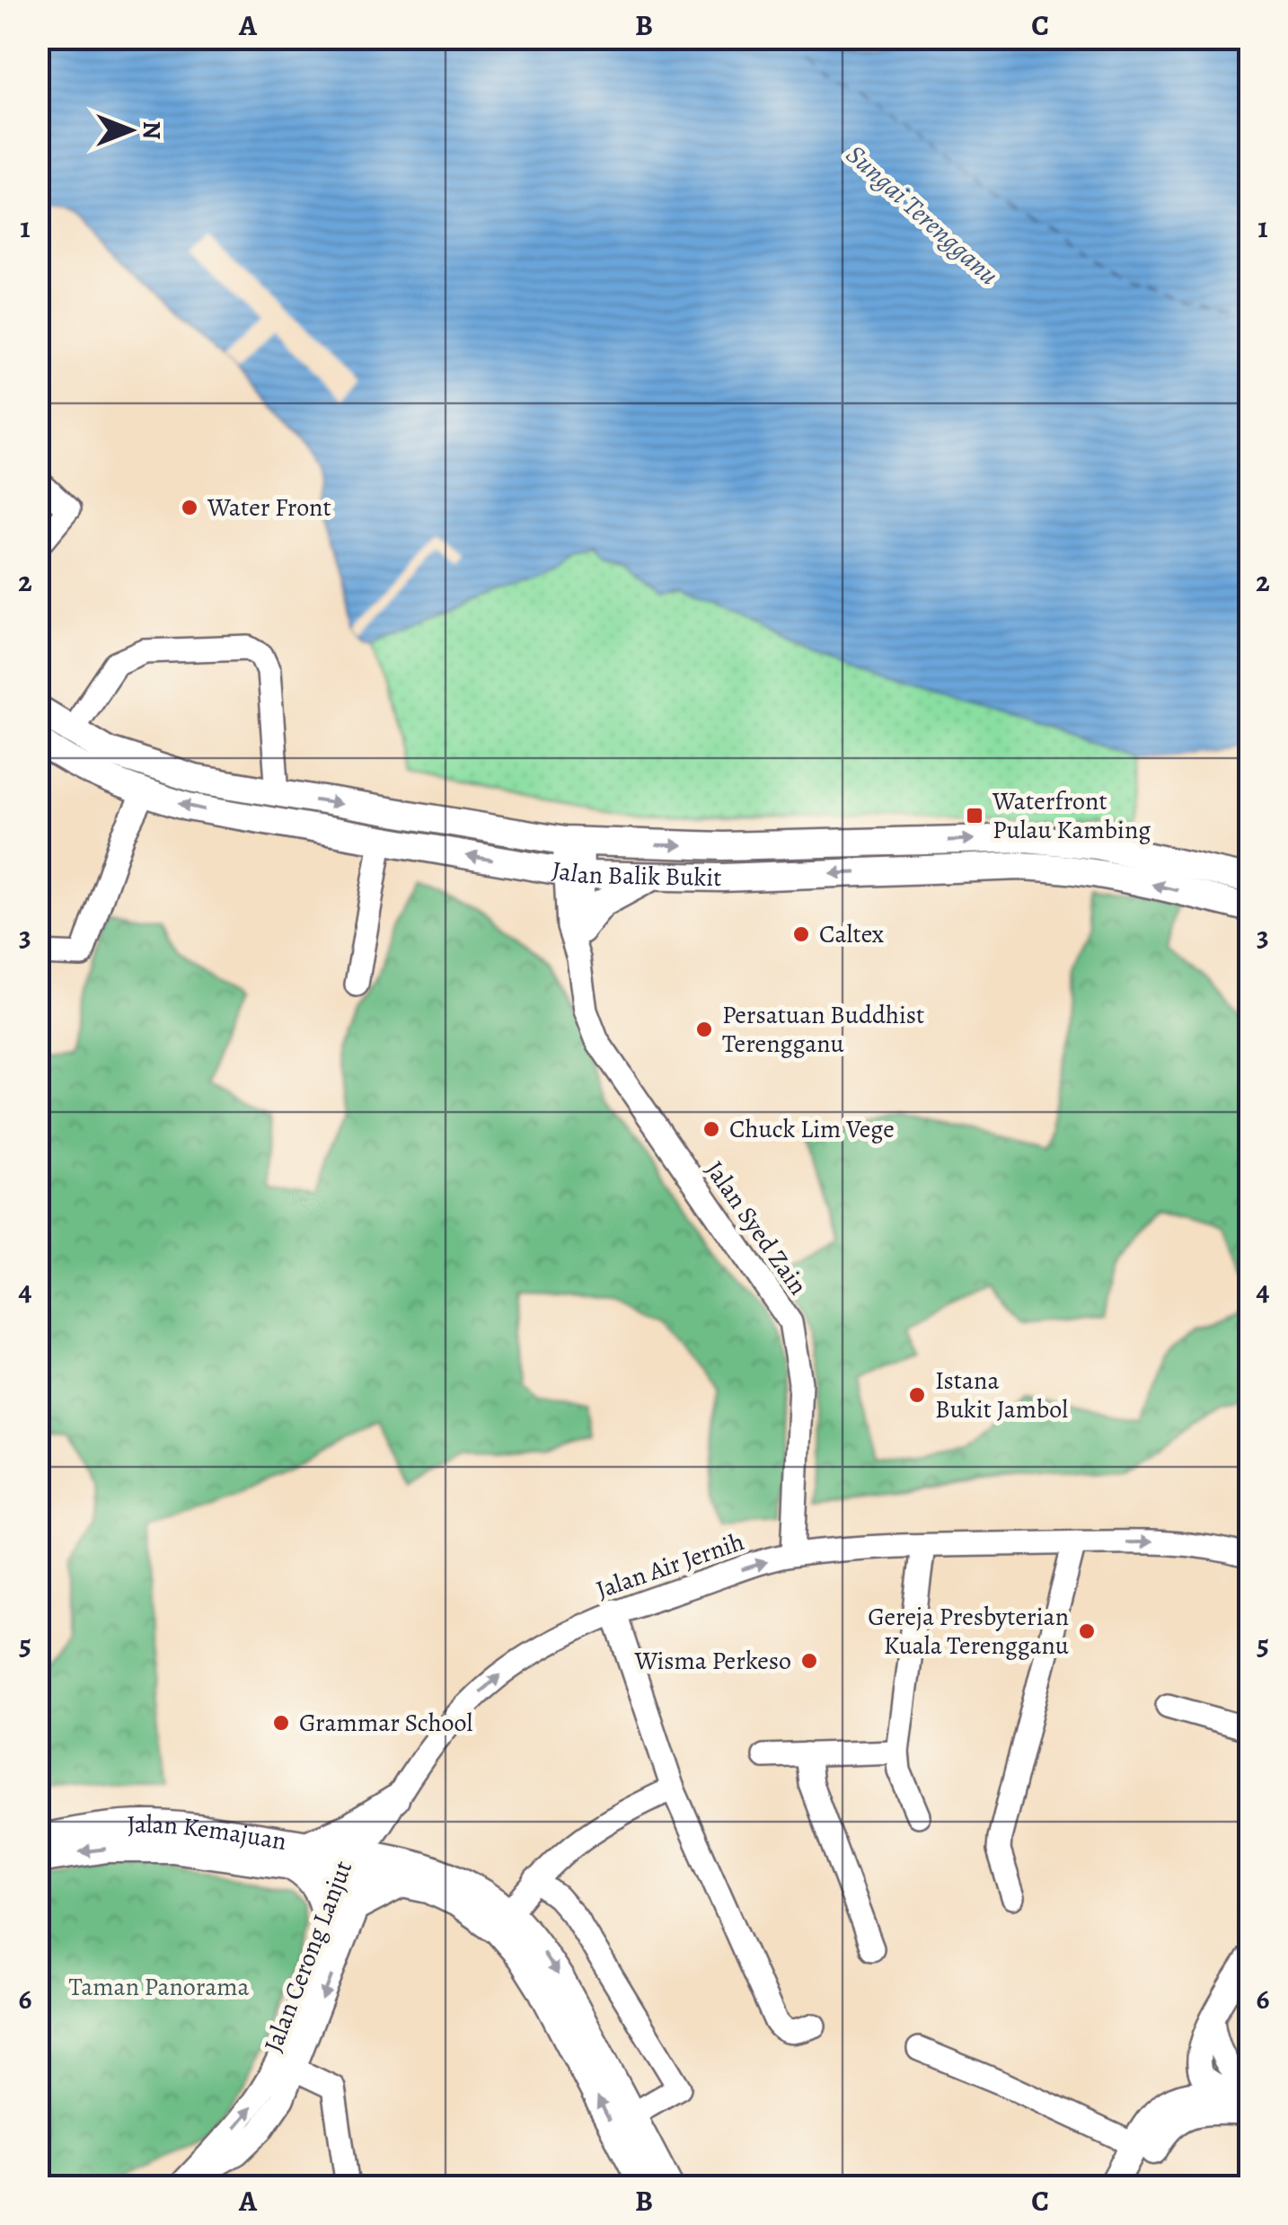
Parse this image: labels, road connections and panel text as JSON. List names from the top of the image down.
{
  "streets": {
    "main road": ["Jalan Balik Bukit", "Jalan Kemajuan"],
    "street": ["Jalan Syed Zain", "Jalan Air Jernih", "Jalan Cerong Lanjut"]
  },
  "crossings": [
    ["Jalan Syed Zain", "Jalan Air Jernih"],
    ["Jalan Air Jernih", "Jalan Kemajuan"],
    ["Jalan Air Jernih", "Jalan Cerong Lanjut"],
    ["Jalan Kemajuan", "Jalan Cerong Lanjut"]
  ],
  "water": ["Sungai Terengganu"],
  "parks": ["Taman Panorama"],
  "places": {
    "other": [
      "Water Front",
      "Caltex",
      "Persatuan Buddhist Terengganu",
      "Chuck Lim Vege",
      "Istana Bukit Jambol",
      "Gereja Presbyterian Kuala Terengganu",
      "Wisma Perkeso",
      "Grammar School"
    ],
    "transit": ["Waterfront Pulau Kambing"]
  },
  "north": "right",
  "grid": {
    "columns": ["A", "B", "C"],
    "rows": [
      "1",
      "2",
      "3",
      "4",
      "5",
      "6"
    ]
  }
}
